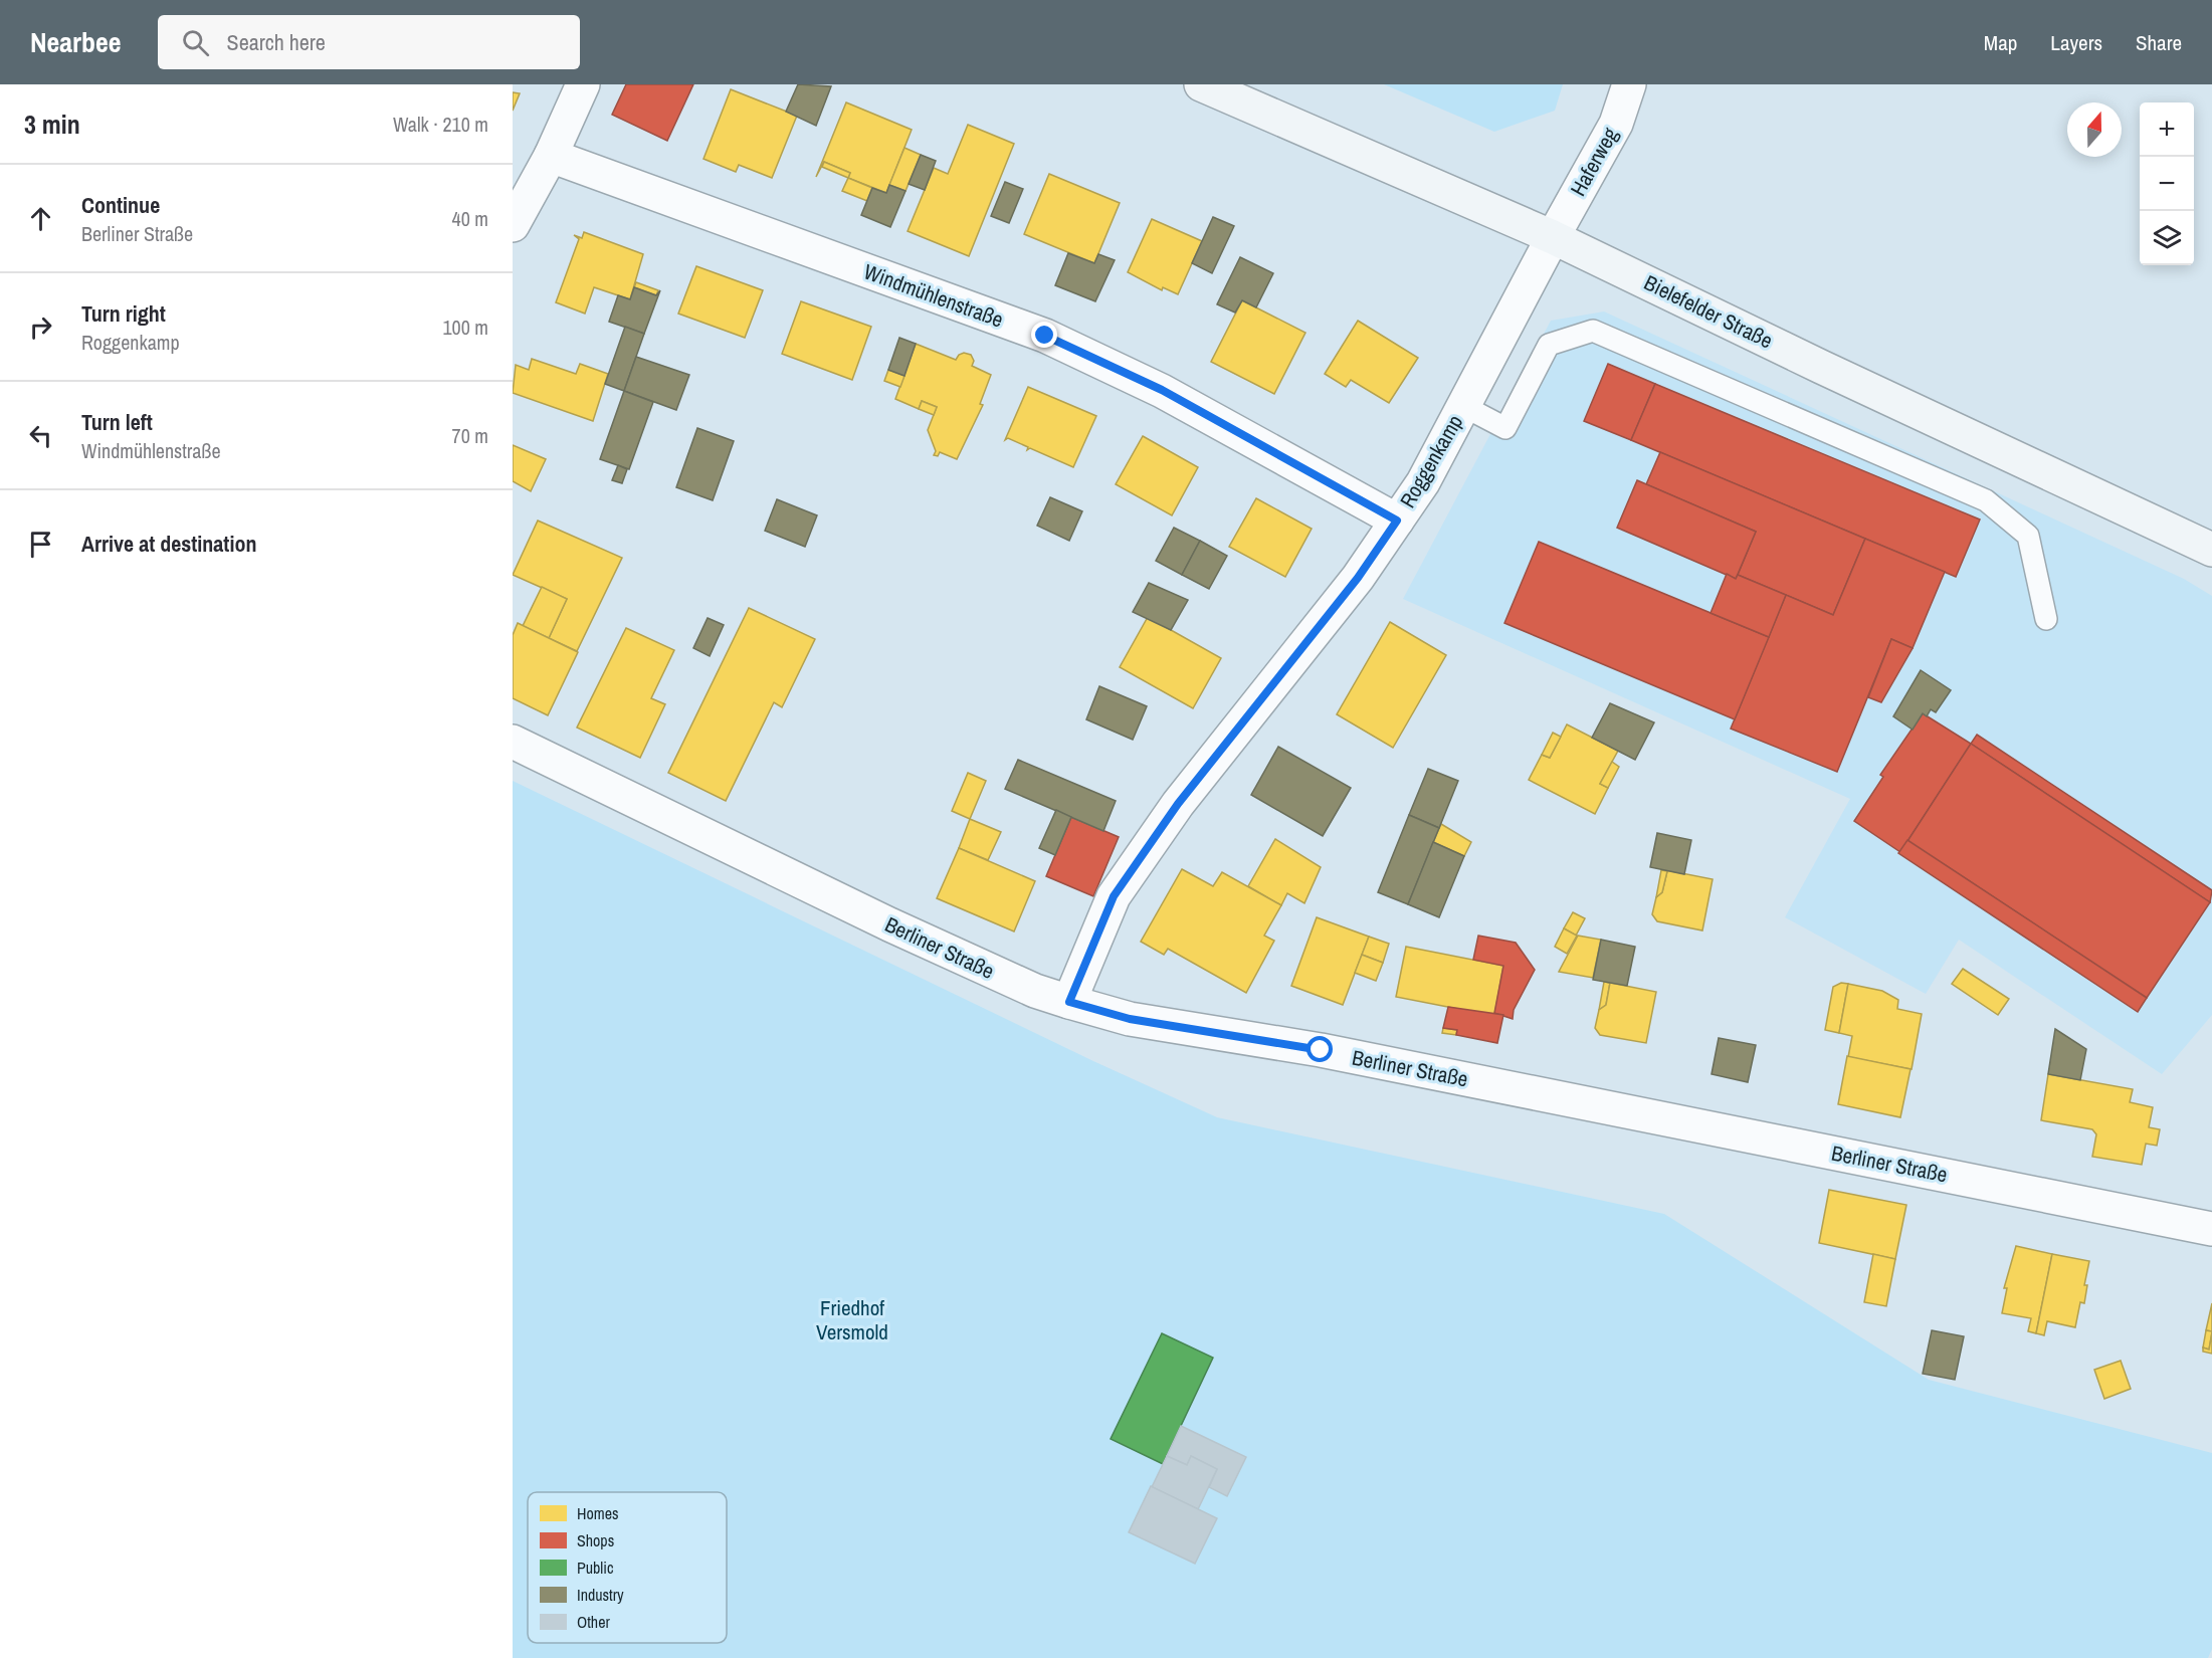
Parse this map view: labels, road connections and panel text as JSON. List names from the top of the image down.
{
  "streets": {
    "main road": ["Bielefelder Straße"],
    "street": [
      "Haferweg",
      "Windmühlenstraße",
      "Roggenkamp",
      "Berliner Straße"
    ]
  },
  "crossings": [
    ["Haferweg", "Bielefelder Straße"],
    ["Haferweg", "Roggenkamp"],
    ["Windmühlenstraße", "Roggenkamp"],
    ["Bielefelder Straße", "Roggenkamp"],
    ["Roggenkamp", "Berliner Straße"]
  ],
  "parks": ["Friedhof Versmold"],
  "legend": [
    "Homes",
    "Shops",
    "Public",
    "Industry",
    "Other"
  ],
  "north": "top",
  "page": {
    "header": "Nearbee",
    "search": "Search here",
    "nav": ["Map", "Layers", "Share"],
    "heading": ["3 min", "Walk · 210 m"],
    "map_buttons": ["+", "−"],
    "list": [
      ["Continue", "Berliner Straße", "40 m"],
      ["Turn right", "Roggenkamp", "100 m"],
      ["Turn left", "Windmühlenstraße", "70 m"],
      "Arrive at destination"
    ]
  }
}
